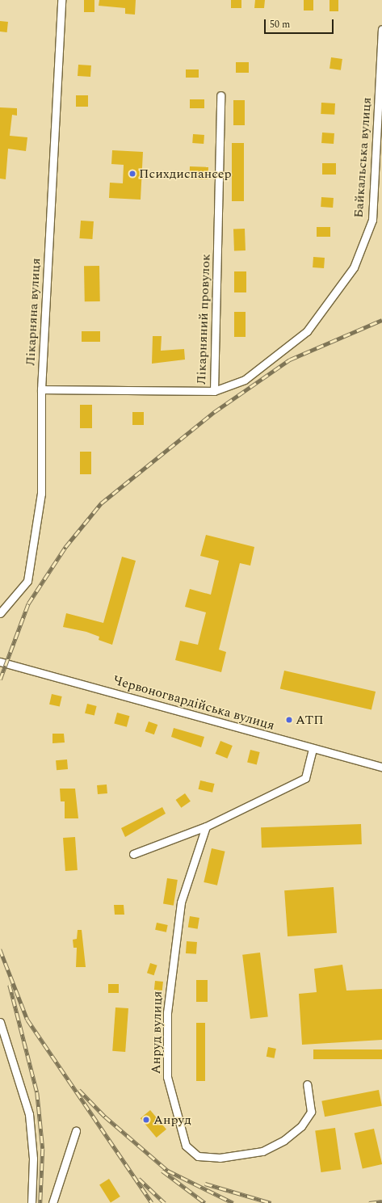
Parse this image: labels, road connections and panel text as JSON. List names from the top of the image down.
{
  "streets": {
    "street": [
      "Байкальська вулиця",
      "Лікарняна вулиця",
      "Лікарняний провулок",
      "Червоногвардійська вулиця",
      "Анруд вулиця"
    ]
  },
  "crossings": [
    ["Байкальська вулиця", "Лікарняний провулок"],
    ["Лікарняна вулиця", "Лікарняний провулок"]
  ],
  "places": ["Психдиспансер", "АТП", "Анруд"],
  "scale_bar": "50 m"
}
